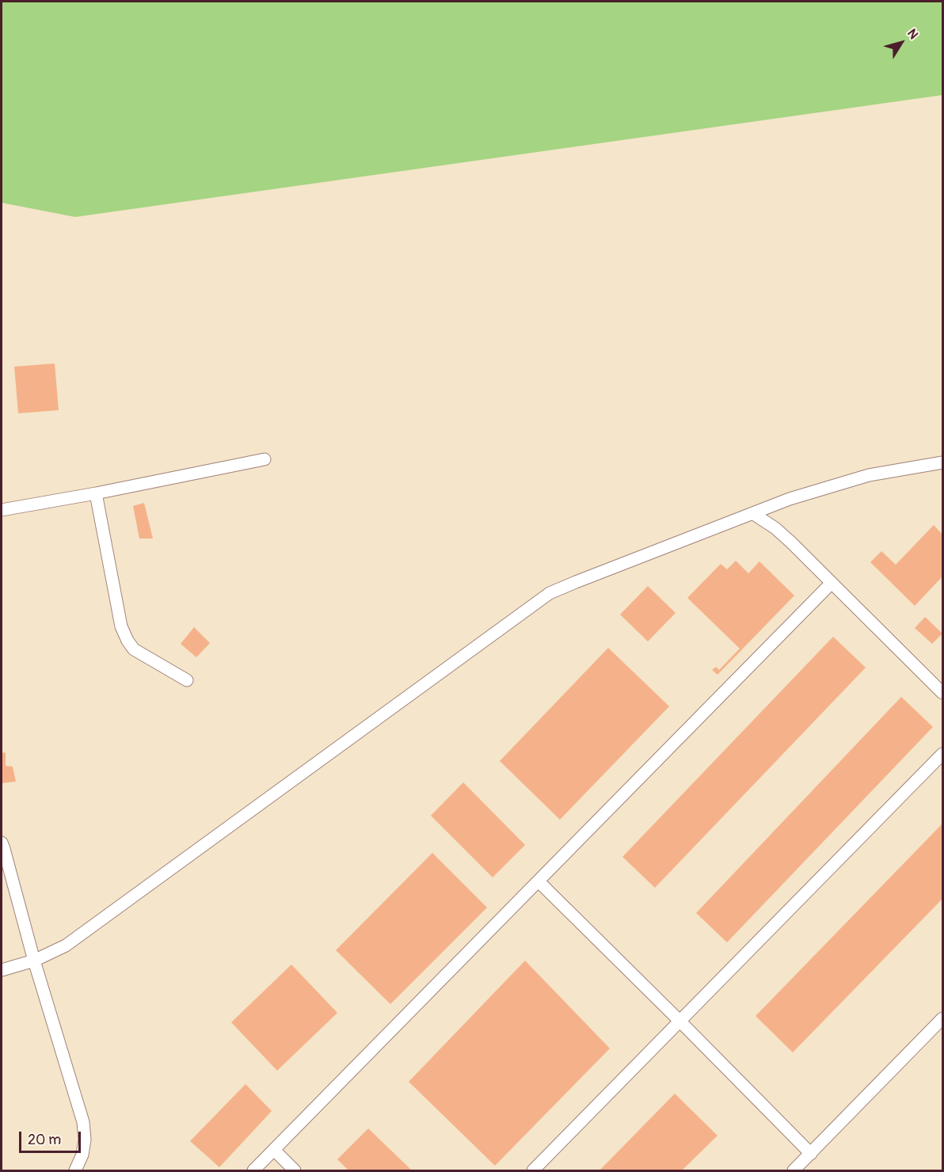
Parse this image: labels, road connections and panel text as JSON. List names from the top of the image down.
{
  "scale_bar": "20 m",
  "north": "top right"
}
